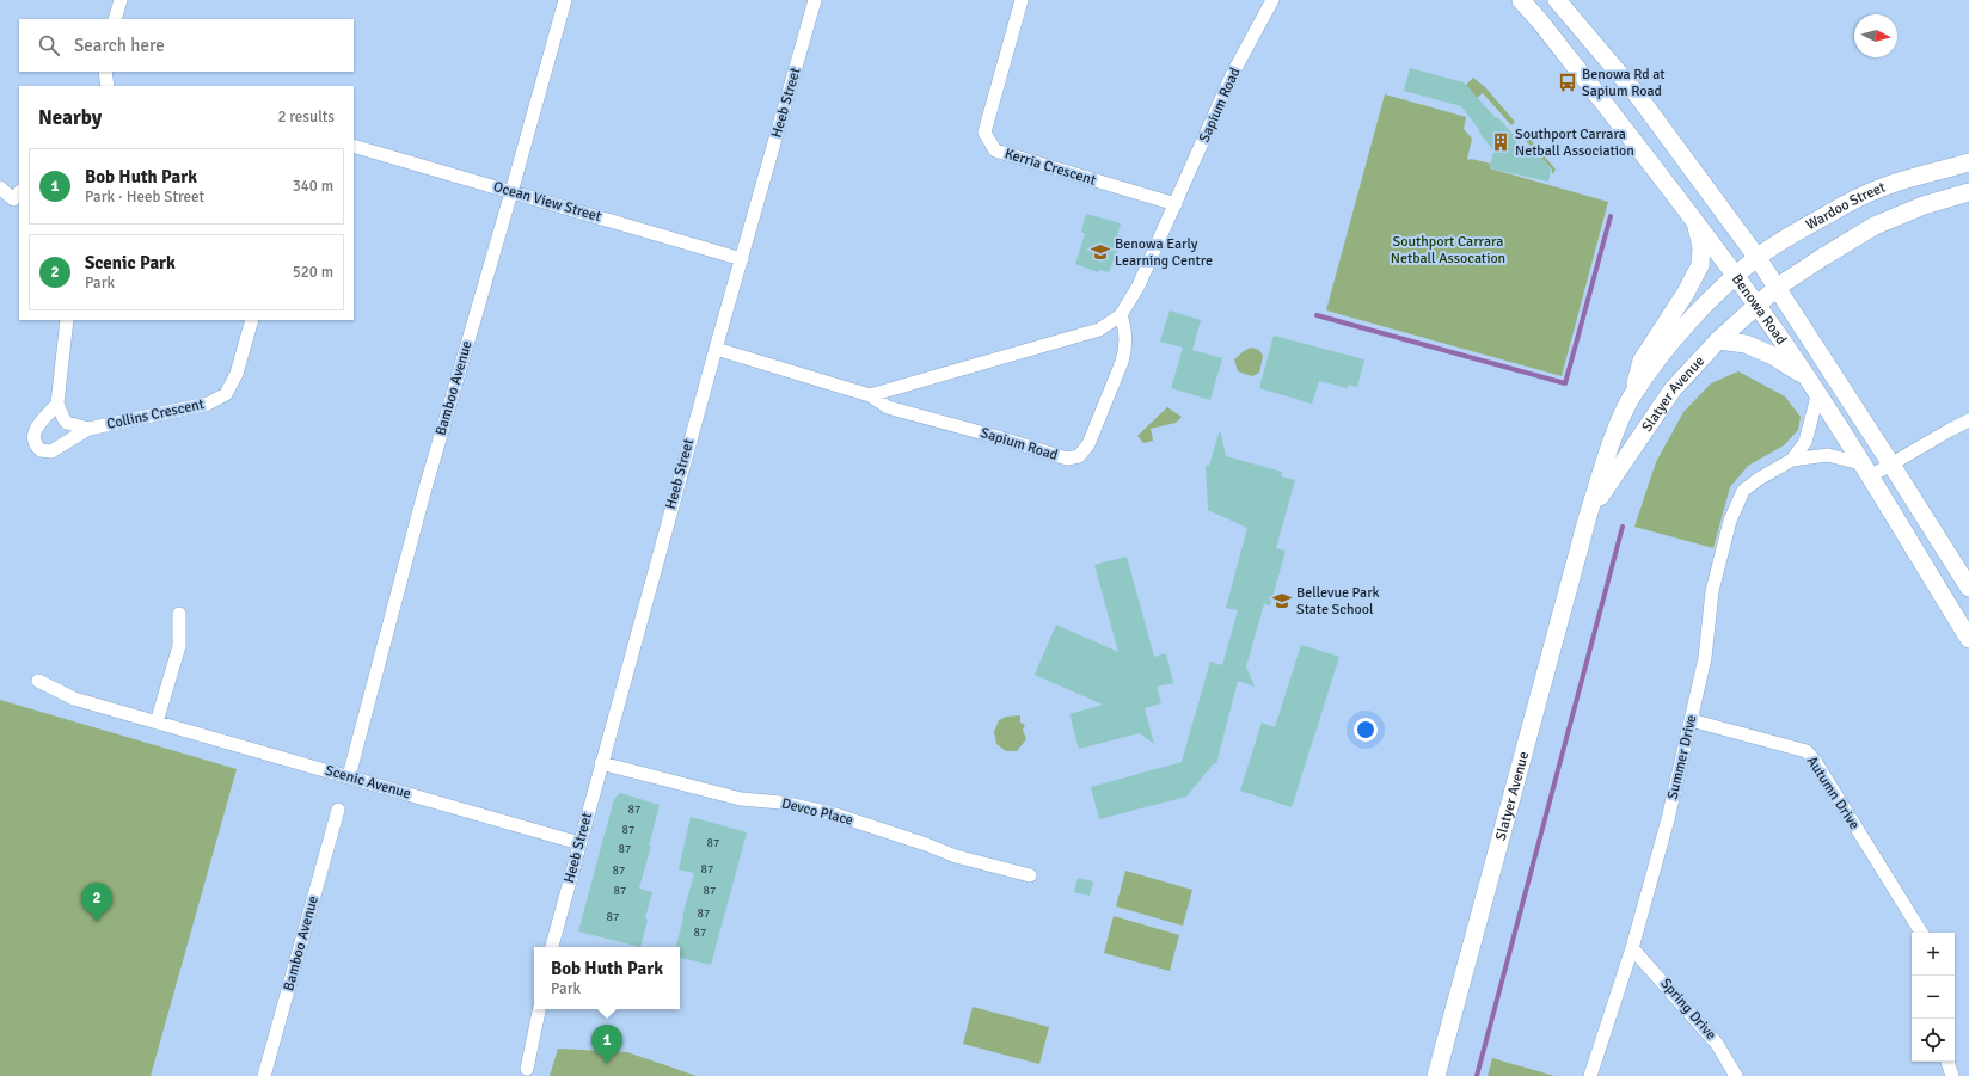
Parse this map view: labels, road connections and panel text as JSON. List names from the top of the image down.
{
  "streets": {
    "main road": ["Wardoo Street", "Benowa Road", "Slatyer Avenue"],
    "street": [
      "Heeb Street",
      "Sapium Road",
      "Kerria Crescent",
      "Ocean View Street",
      "Bamboo Avenue",
      "Collins Crescent",
      "Summer Drive",
      "Scenic Avenue",
      "Autumn Drive",
      "Devco Place",
      "Spring Drive"
    ]
  },
  "crossings": [
    ["Heeb Street", "Sapium Road"],
    ["Heeb Street", "Ocean View Street"],
    ["Heeb Street", "Scenic Avenue"],
    ["Heeb Street", "Devco Place"],
    ["Sapium Road", "Kerria Crescent"],
    ["Ocean View Street", "Bamboo Avenue"],
    ["Wardoo Street", "Benowa Road"],
    ["Wardoo Street", "Slatyer Avenue"],
    ["Benowa Road", "Slatyer Avenue"],
    ["Benowa Road", "Summer Drive"],
    ["Bamboo Avenue", "Scenic Avenue"],
    ["Summer Drive", "Autumn Drive"],
    ["Summer Drive", "Spring Drive"]
  ],
  "parks": ["Southport Carrara Netball Assocation"],
  "places": {
    "bus stop": ["Benowa Rd at Sapium Road"],
    "building": ["Southport Carrara Netball Association"],
    "school or university": ["Benowa Early Learning Centre", "Bellevue Park State School"]
  },
  "house_numbers": [
    "87",
    "87",
    "87",
    "87",
    "87",
    "87",
    "87",
    "87",
    "87",
    "87",
    "87"
  ],
  "north": "right",
  "page": {
    "search": "Search here",
    "heading": ["Nearby", "2 results"],
    "list": [
      {
        "mark": "1",
        "name": "Bob Huth Park",
        "note": "Park · Heeb Street",
        "value": "340 m"
      },
      {
        "mark": "2",
        "name": "Scenic Park",
        "note": "Park",
        "value": "520 m"
      }
    ],
    "pins": ["2", "1"],
    "map_buttons": ["+", "−"],
    "popup": ["Bob Huth Park", "Park"]
  }
}
